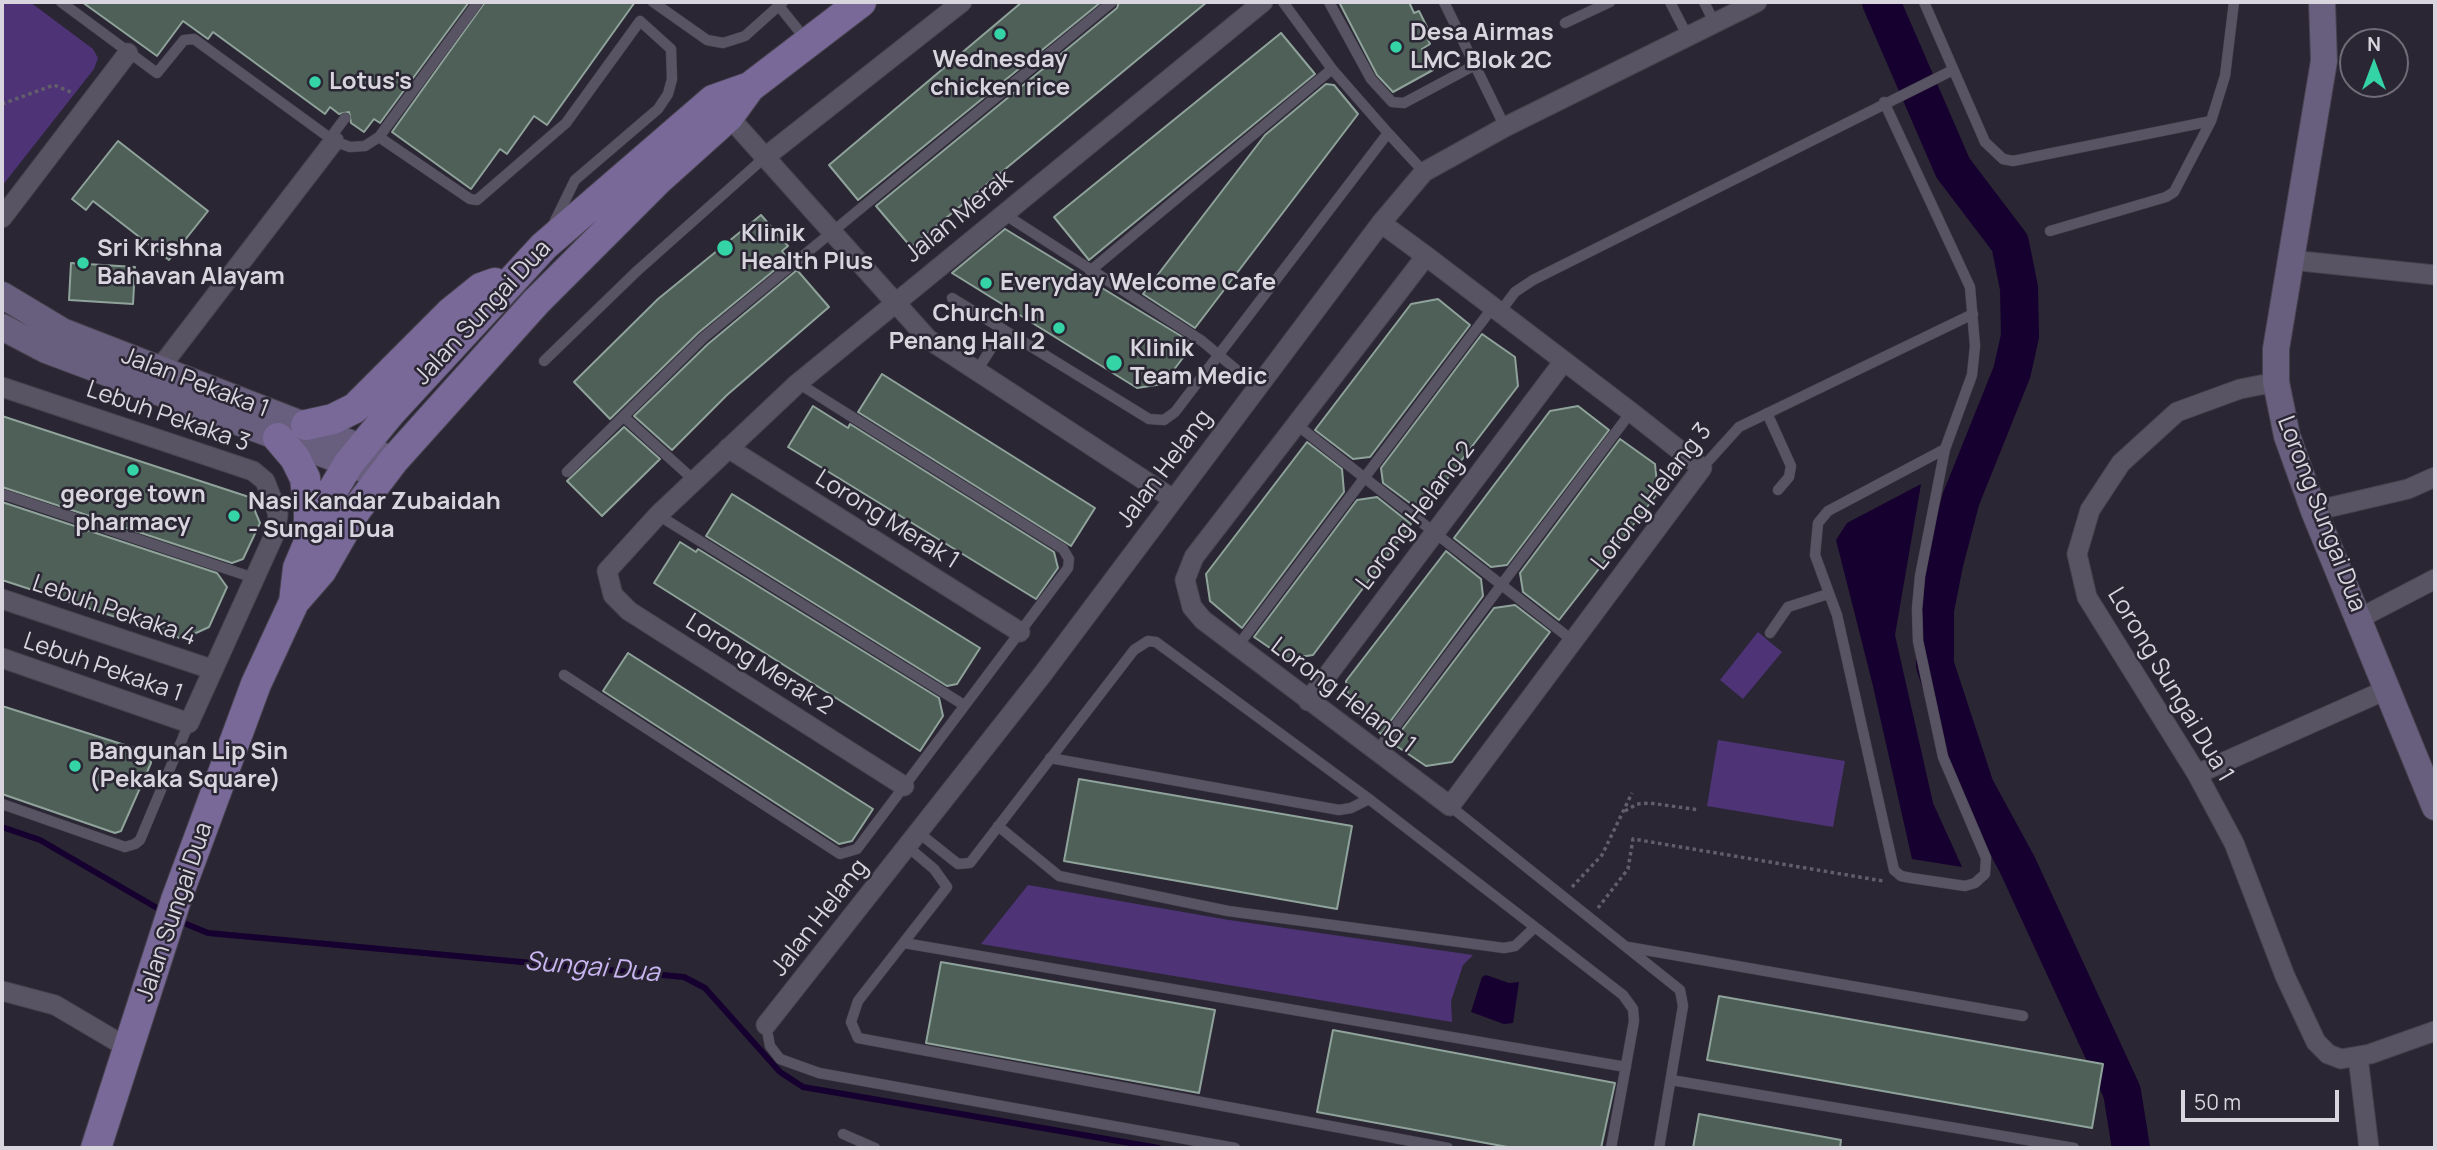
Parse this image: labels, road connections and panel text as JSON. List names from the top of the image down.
{
  "streets": {
    "main road": ["Jalan Sungai Dua"],
    "street": [
      "Jalan Merak",
      "Jalan Pekaka 1",
      "Lebuh Pekaka 3",
      "Jalan Helang",
      "Lorong Helang 3",
      "Lorong Sungai Dua",
      "Lorong Helang 2",
      "Lorong Merak 1",
      "Lebuh Pekaka 4",
      "Lorong Merak 2",
      "Lebuh Pekaka 1",
      "Lorong Sungai Dua 1",
      "Lorong Helang 1"
    ]
  },
  "crossings": [
    ["Jalan Merak", "Lorong Merak 1"],
    ["Jalan Merak", "Lorong Merak 2"],
    ["Jalan Sungai Dua", "Jalan Pekaka 1"],
    ["Lebuh Pekaka 3", "Lebuh Pekaka 4"],
    ["Lebuh Pekaka 3", "Lebuh Pekaka 1"],
    ["Lorong Helang 3", "Lorong Helang 1"],
    ["Lorong Sungai Dua", "Lorong Sungai Dua 1"],
    ["Lorong Helang 2", "Lorong Helang 1"]
  ],
  "water": ["Sungai Dua"],
  "places": [
    "Wednesday chicken rice",
    "Desa Airmas LMC Blok 2C",
    "Lotus's",
    "Klinik Health Plus",
    "Sri Krishna Bahavan Alayam",
    "Everyday Welcome Cafe",
    "Church In Penang Hall 2",
    "Klinik Team Medic",
    "george town pharmacy",
    "Nasi Kandar Zubaidah - Sungai Dua",
    "Bangunan Lip Sin (Pekaka Square)"
  ],
  "scale_bar": "50 m",
  "north": "top"
}
